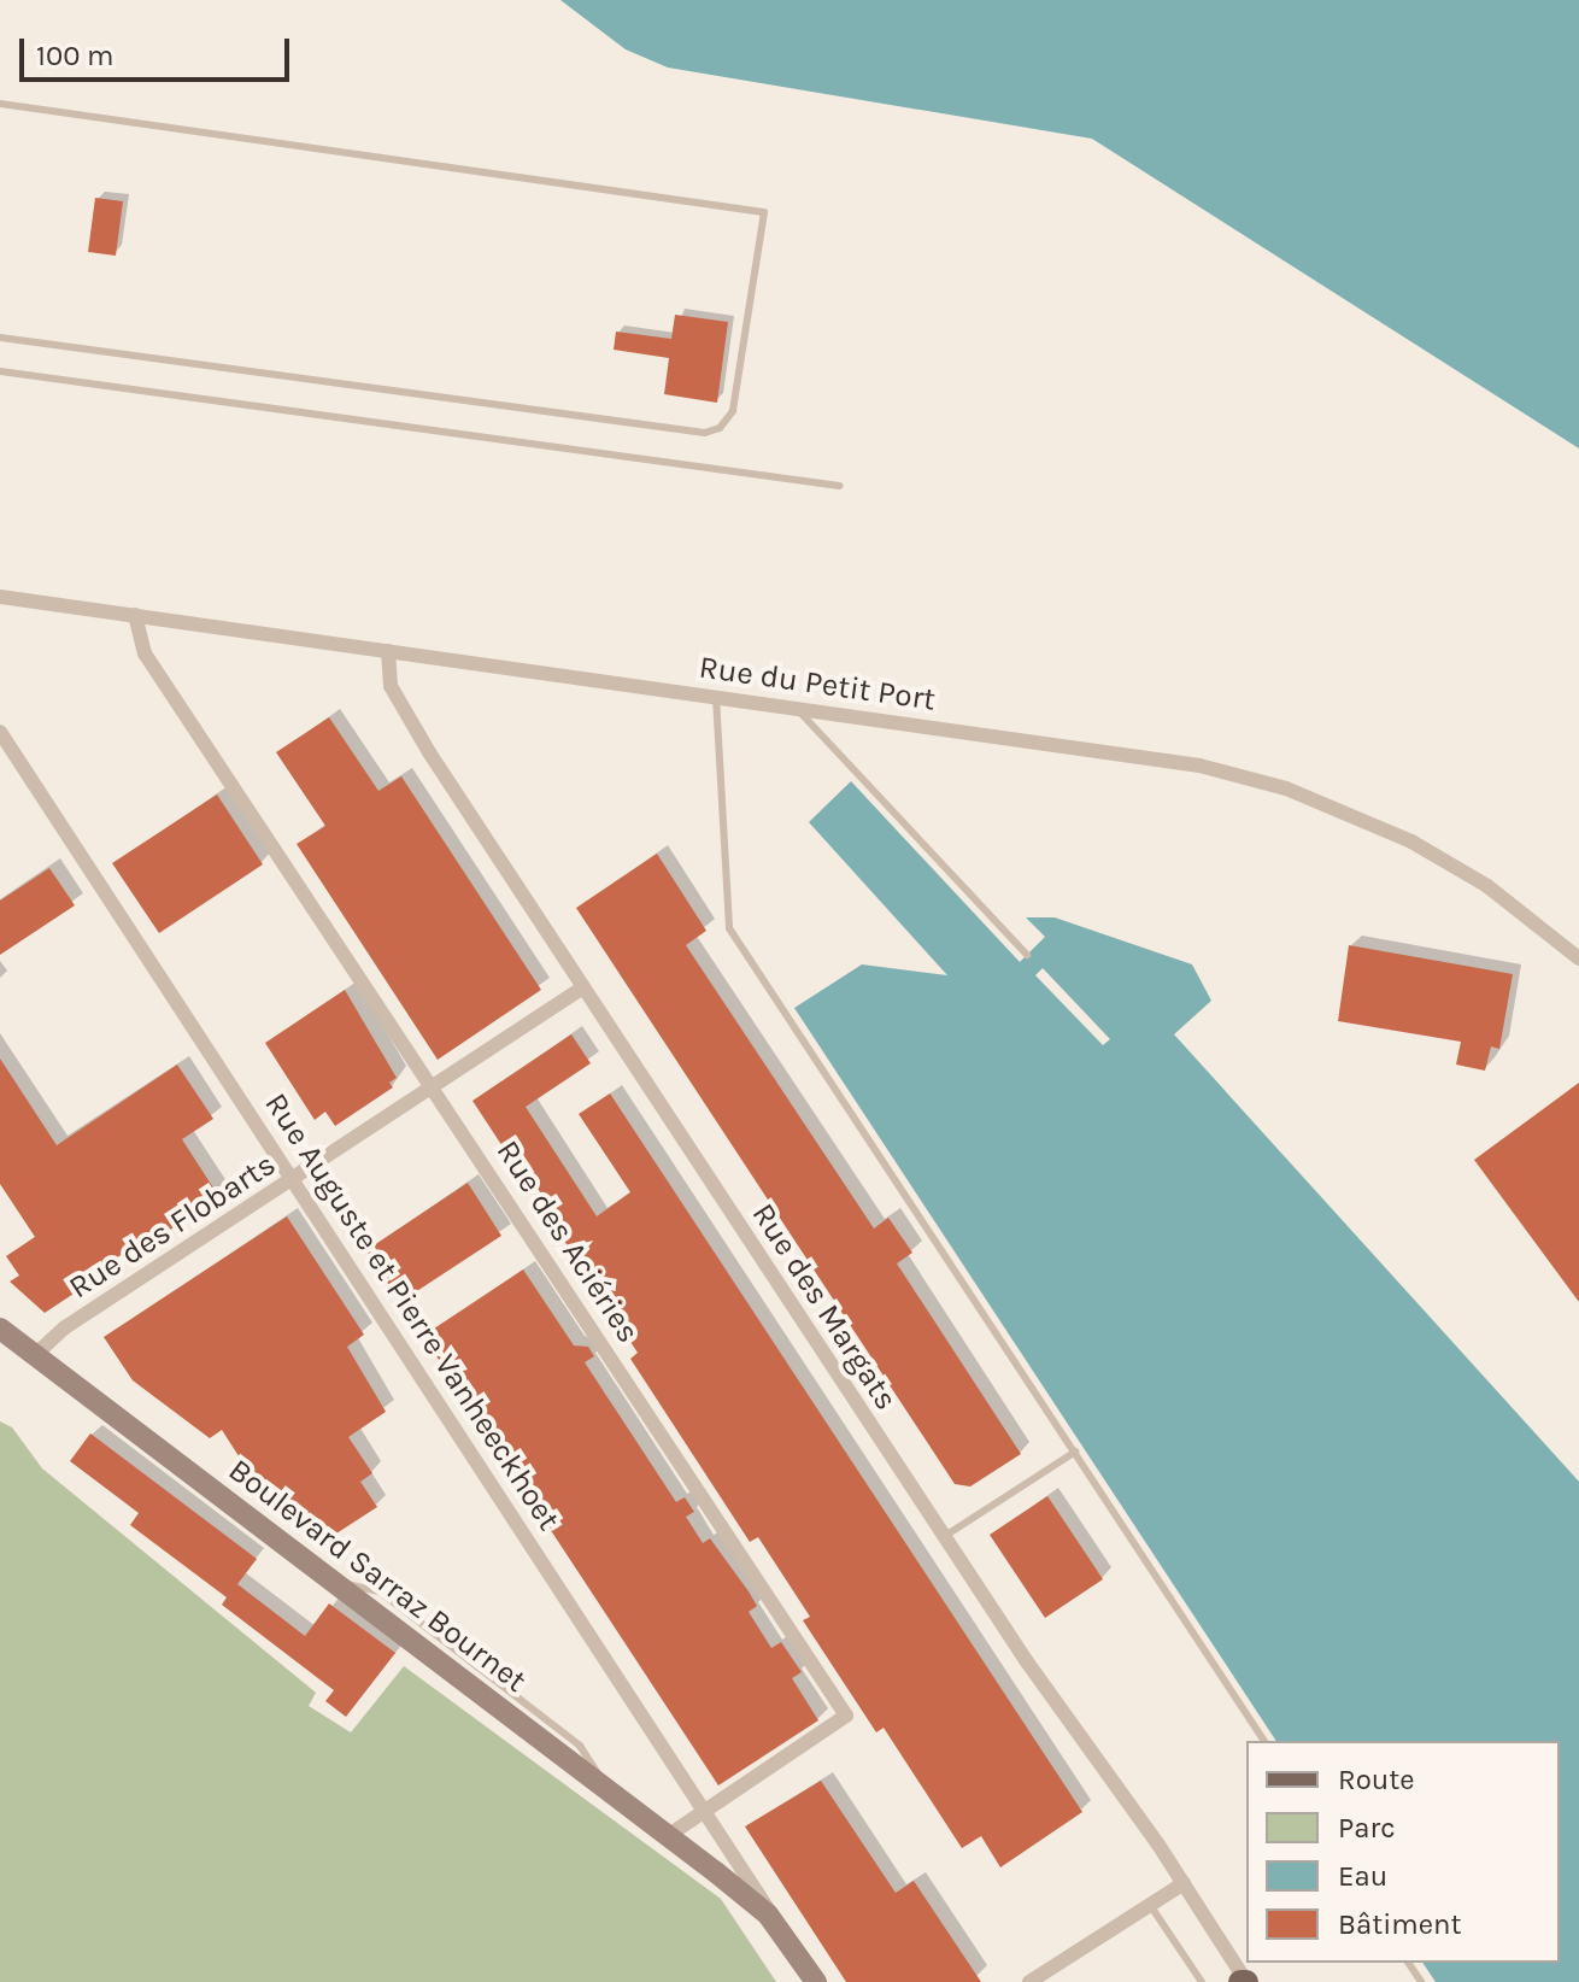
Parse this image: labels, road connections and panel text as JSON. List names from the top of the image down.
{
  "streets": {
    "street": [
      "Rue du Petit Port",
      "Rue des Flobarts",
      "Rue des Aciéries",
      "Rue des Margats",
      "Rue Auguste et Pierre Vanheeckhoet",
      "Boulevard Sarraz Bournet"
    ]
  },
  "crossings": [
    ["Rue du Petit Port", "Rue des Aciéries"],
    ["Rue du Petit Port", "Rue des Margats"],
    ["Rue des Flobarts", "Rue des Aciéries"],
    ["Rue des Flobarts", "Rue des Margats"],
    ["Rue des Flobarts", "Rue Auguste et Pierre Vanheeckhoet"],
    ["Rue des Flobarts", "Boulevard Sarraz Bournet"],
    ["Rue des Aciéries", "Rue Auguste et Pierre Vanheeckhoet"],
    ["Rue des Aciéries", "Boulevard Sarraz Bournet"],
    ["Rue Auguste et Pierre Vanheeckhoet", "Boulevard Sarraz Bournet"]
  ],
  "legend": [
    "Route",
    "Parc",
    "Eau",
    "Bâtiment"
  ],
  "scale_bar": "100 m"
}
